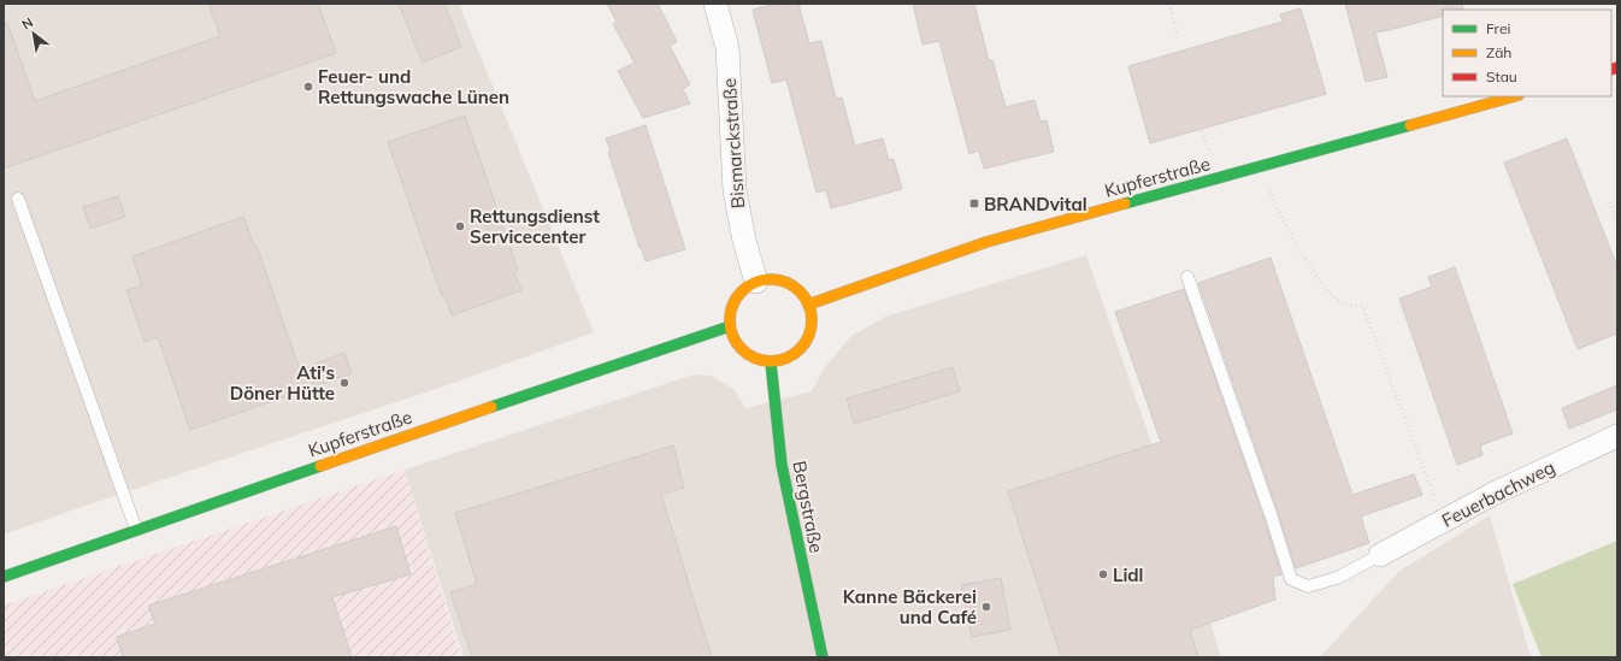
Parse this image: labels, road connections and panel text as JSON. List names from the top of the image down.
{
  "streets": {
    "street": [
      "Bismarckstraße",
      "Kupferstraße",
      "Feuerbachweg",
      "Bergstraße"
    ]
  },
  "crossings": [
    ["Bismarckstraße", "Kupferstraße"],
    ["Bismarckstraße", "Bergstraße"],
    ["Kupferstraße", "Bergstraße"]
  ],
  "places": {
    "other": [
      "Feuer- und Rettungswache Lünen",
      "Rettungsdienst Servicecenter",
      "Ati's Döner Hütte",
      "Lidl",
      "Kanne Bäckerei und Café"
    ],
    "transit": ["BRANDvital"]
  },
  "legend": ["Frei", "Zäh", "Stau"],
  "north": "top left"
}
